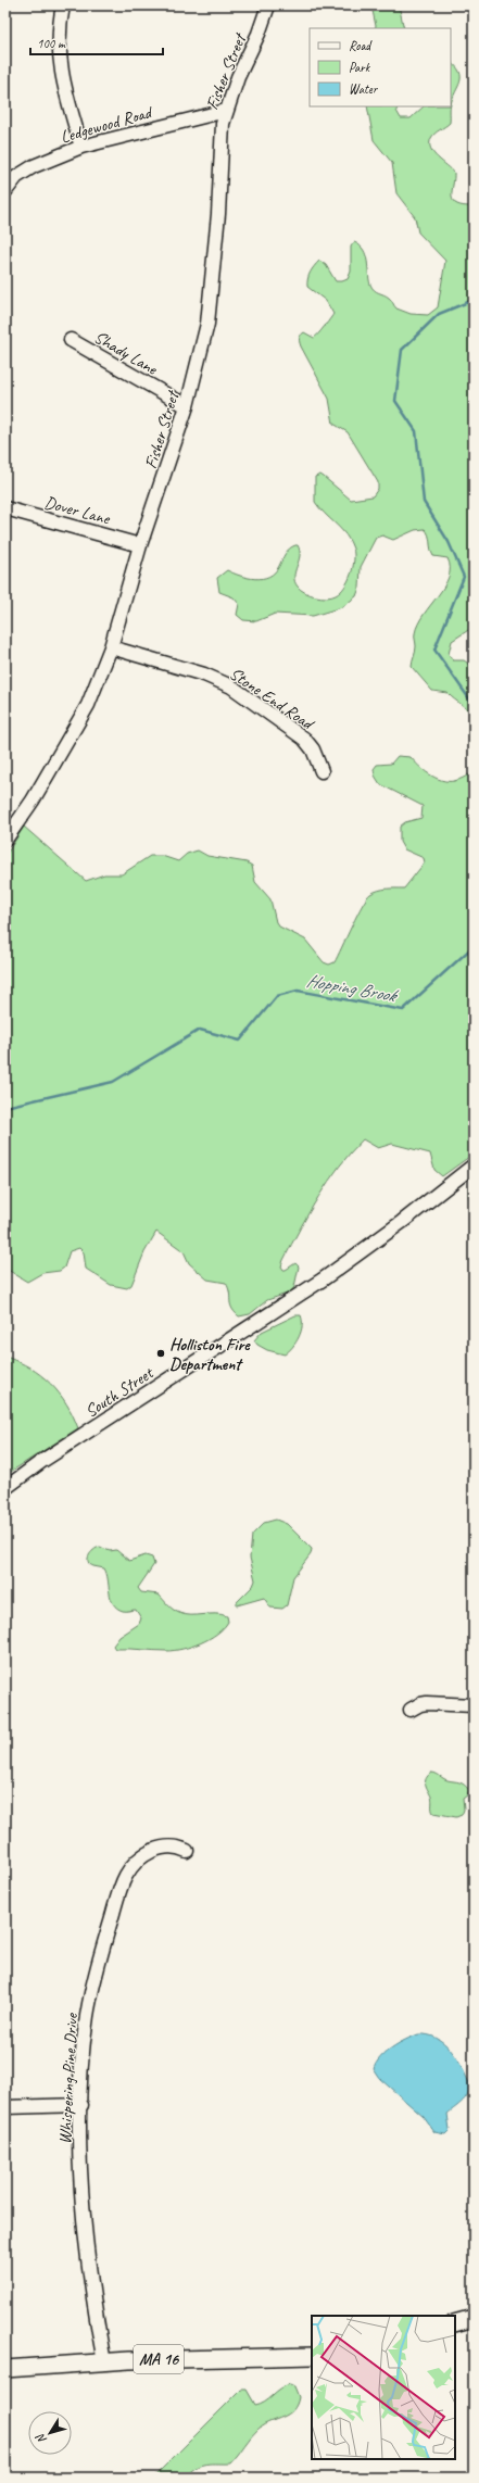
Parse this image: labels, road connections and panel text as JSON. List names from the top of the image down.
{
  "streets": {
    "main road": ["MA 16"],
    "street": [
      "Fisher Street",
      "Ledgewood Road",
      "Shady Lane",
      "Dover Lane",
      "Stone End Road",
      "South Street",
      "Whispering Pine Drive"
    ]
  },
  "crossings": [
    ["Fisher Street", "Ledgewood Road"],
    ["Fisher Street", "Shady Lane"],
    ["Fisher Street", "Dover Lane"],
    ["Fisher Street", "Stone End Road"],
    ["Whispering Pine Drive", "MA 16"]
  ],
  "water": ["Hopping Brook"],
  "places": ["Holliston Fire Department"],
  "legend": ["Road", "Park", "Water"],
  "scale_bar": "100 m",
  "north": "bottom left"
}
